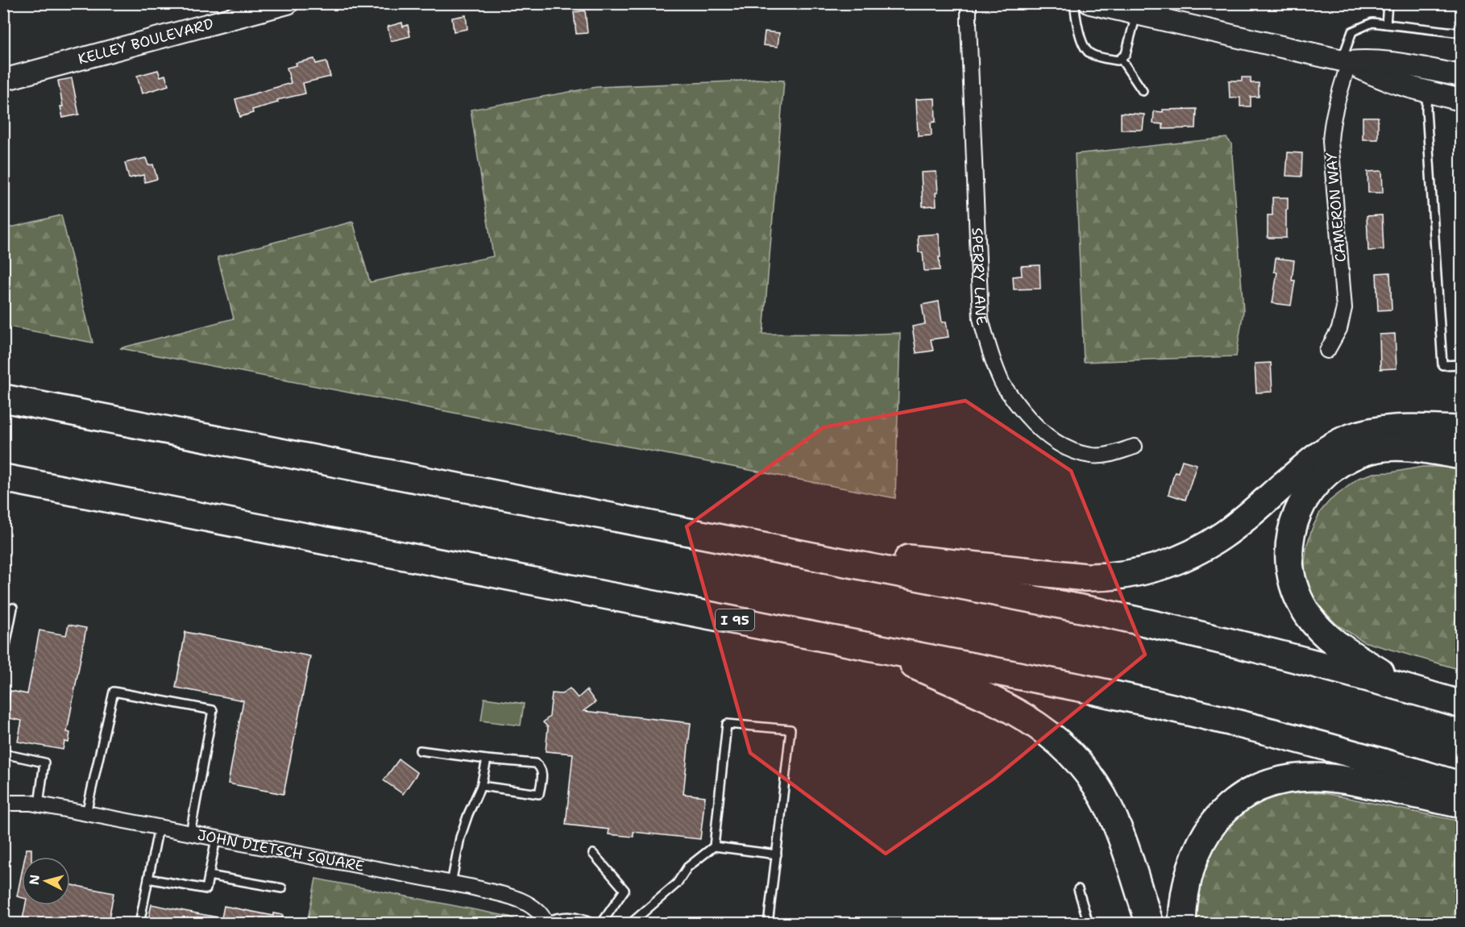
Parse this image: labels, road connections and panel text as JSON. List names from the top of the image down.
{
  "streets": {
    "highway": ["I 95"],
    "main road": ["KELLEY BOULEVARD"],
    "street": ["CAMERON WAY", "SPERRY LANE", "JOHN DIETSCH SQUARE"]
  },
  "north": "left"
}
